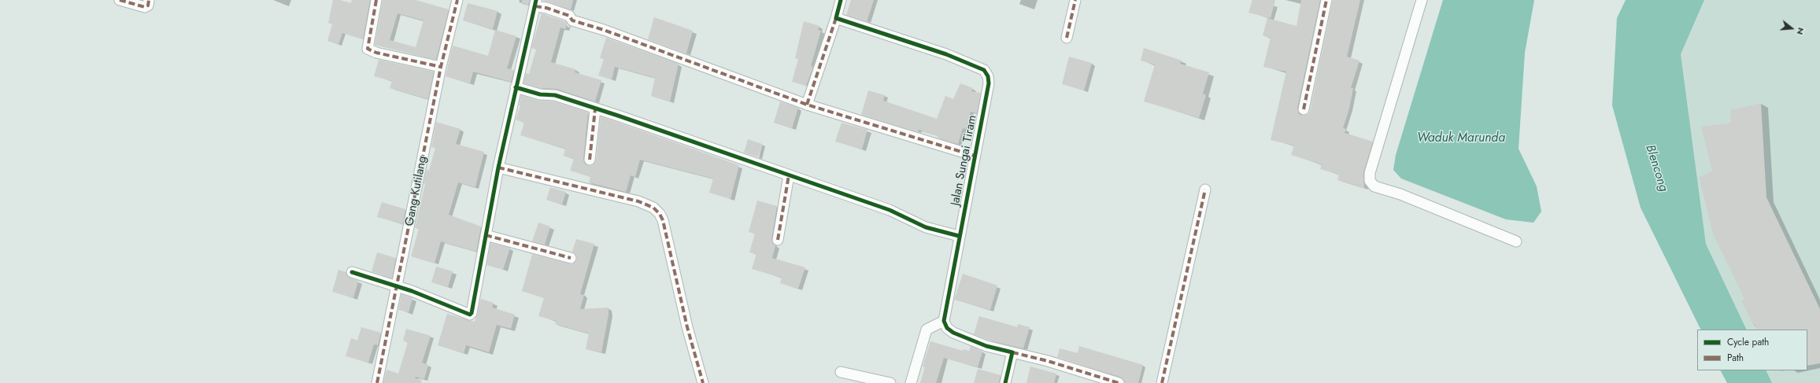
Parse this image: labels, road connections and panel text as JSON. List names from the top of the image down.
{
  "streets": {
    "street": ["Jalan Sungai Tiram", "Gang Kutilang"]
  },
  "water": ["Waduk Marunda", "Blencong"],
  "legend": ["Cycle path", "Path"],
  "north": "right"
}
